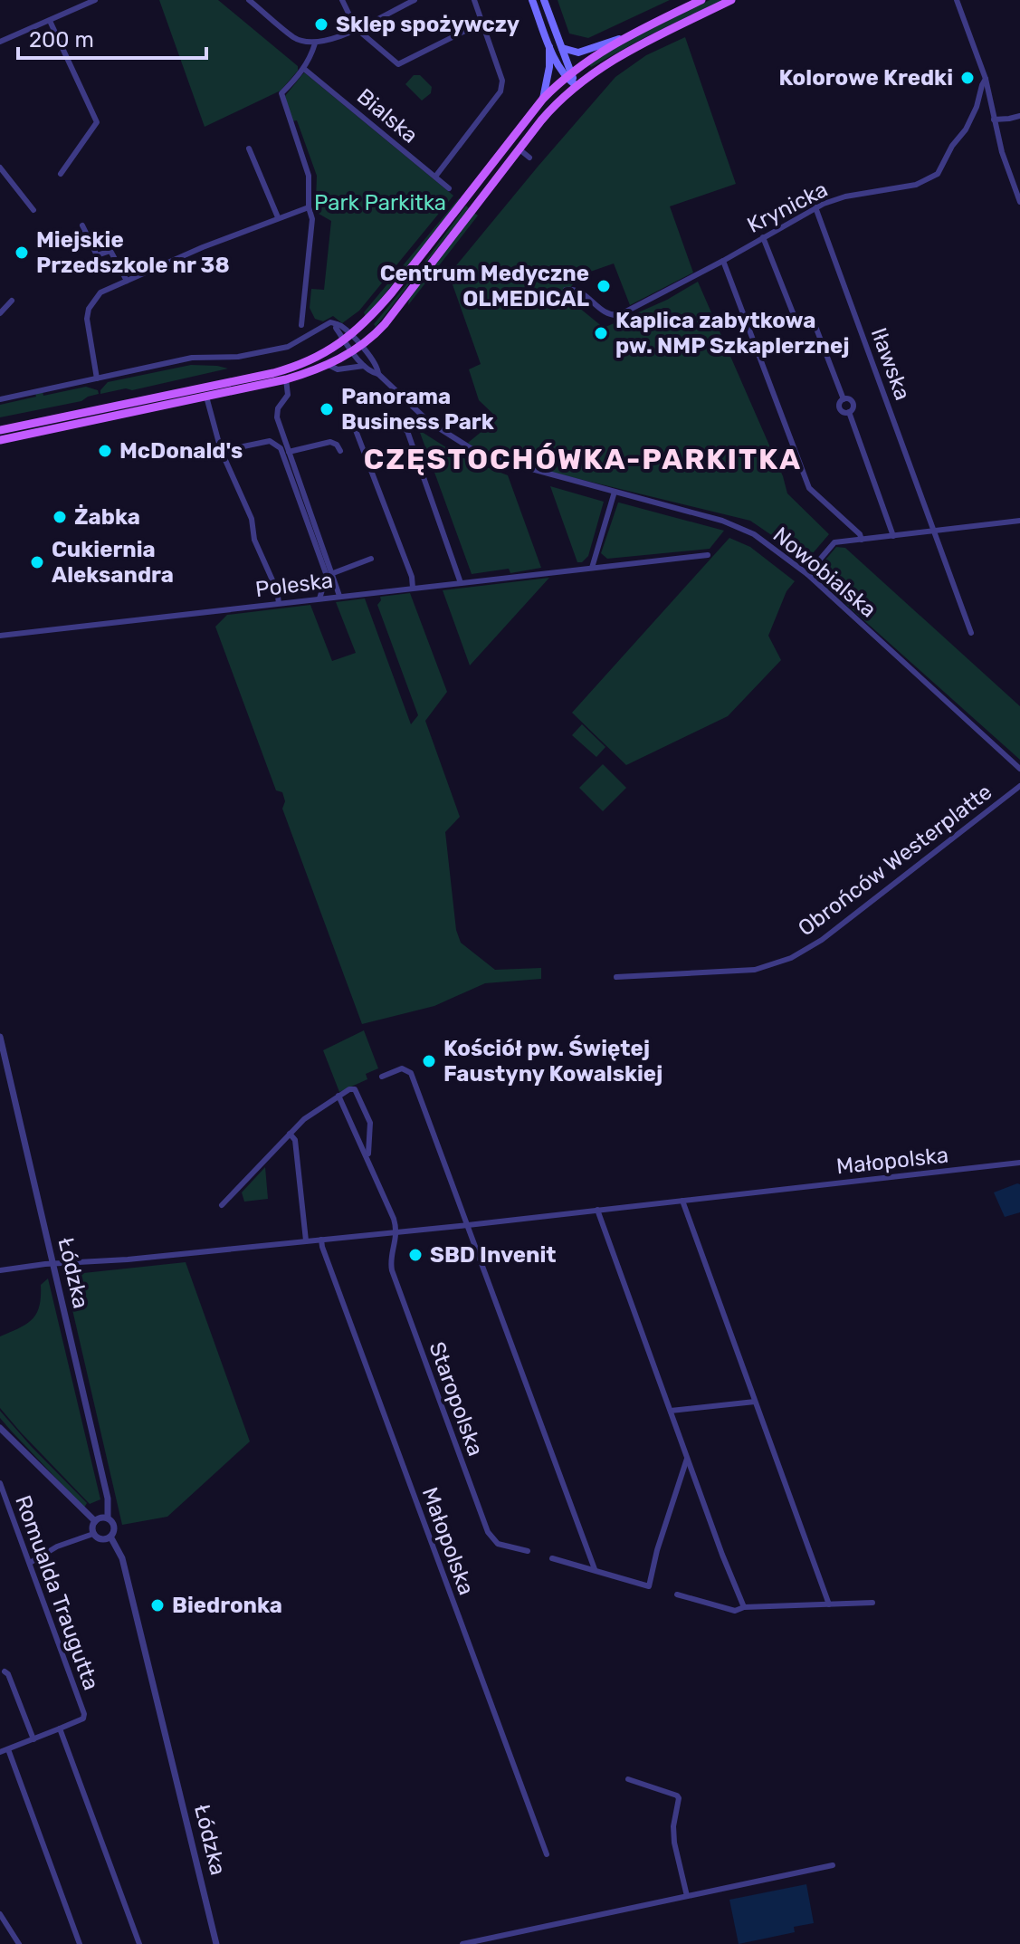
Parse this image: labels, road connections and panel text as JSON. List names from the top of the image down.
{
  "streets": {
    "street": [
      "Bialska",
      "Krynicka",
      "Iławska",
      "Nowobialska",
      "Poleska",
      "Obrońców Westerplatte",
      "Małopolska",
      "Łódzka",
      "Staropolska",
      "Romualda Traugutta"
    ]
  },
  "crossings": [
    ["Krynicka", "Iławska"],
    ["Małopolska", "Łódzka"],
    ["Małopolska", "Staropolska"]
  ],
  "districts": ["CZĘSTOCHÓWKA-PARKITKA"],
  "parks": ["Park Parkitka"],
  "places": [
    "Sklep spożywczy",
    "Kolorowe Kredki",
    "Miejskie Przedszkole nr 38",
    "Centrum Medyczne OLMEDICAL",
    "Kaplica zabytkowa pw. NMP Szkaplerznej",
    "Panorama Business Park",
    "McDonald's",
    "Żabka",
    "Cukiernia Aleksandra",
    "Kościół pw. Świętej Faustyny Kowalskiej",
    "SBD Invenit",
    "Biedronka"
  ],
  "scale_bar": "200 m"
}
